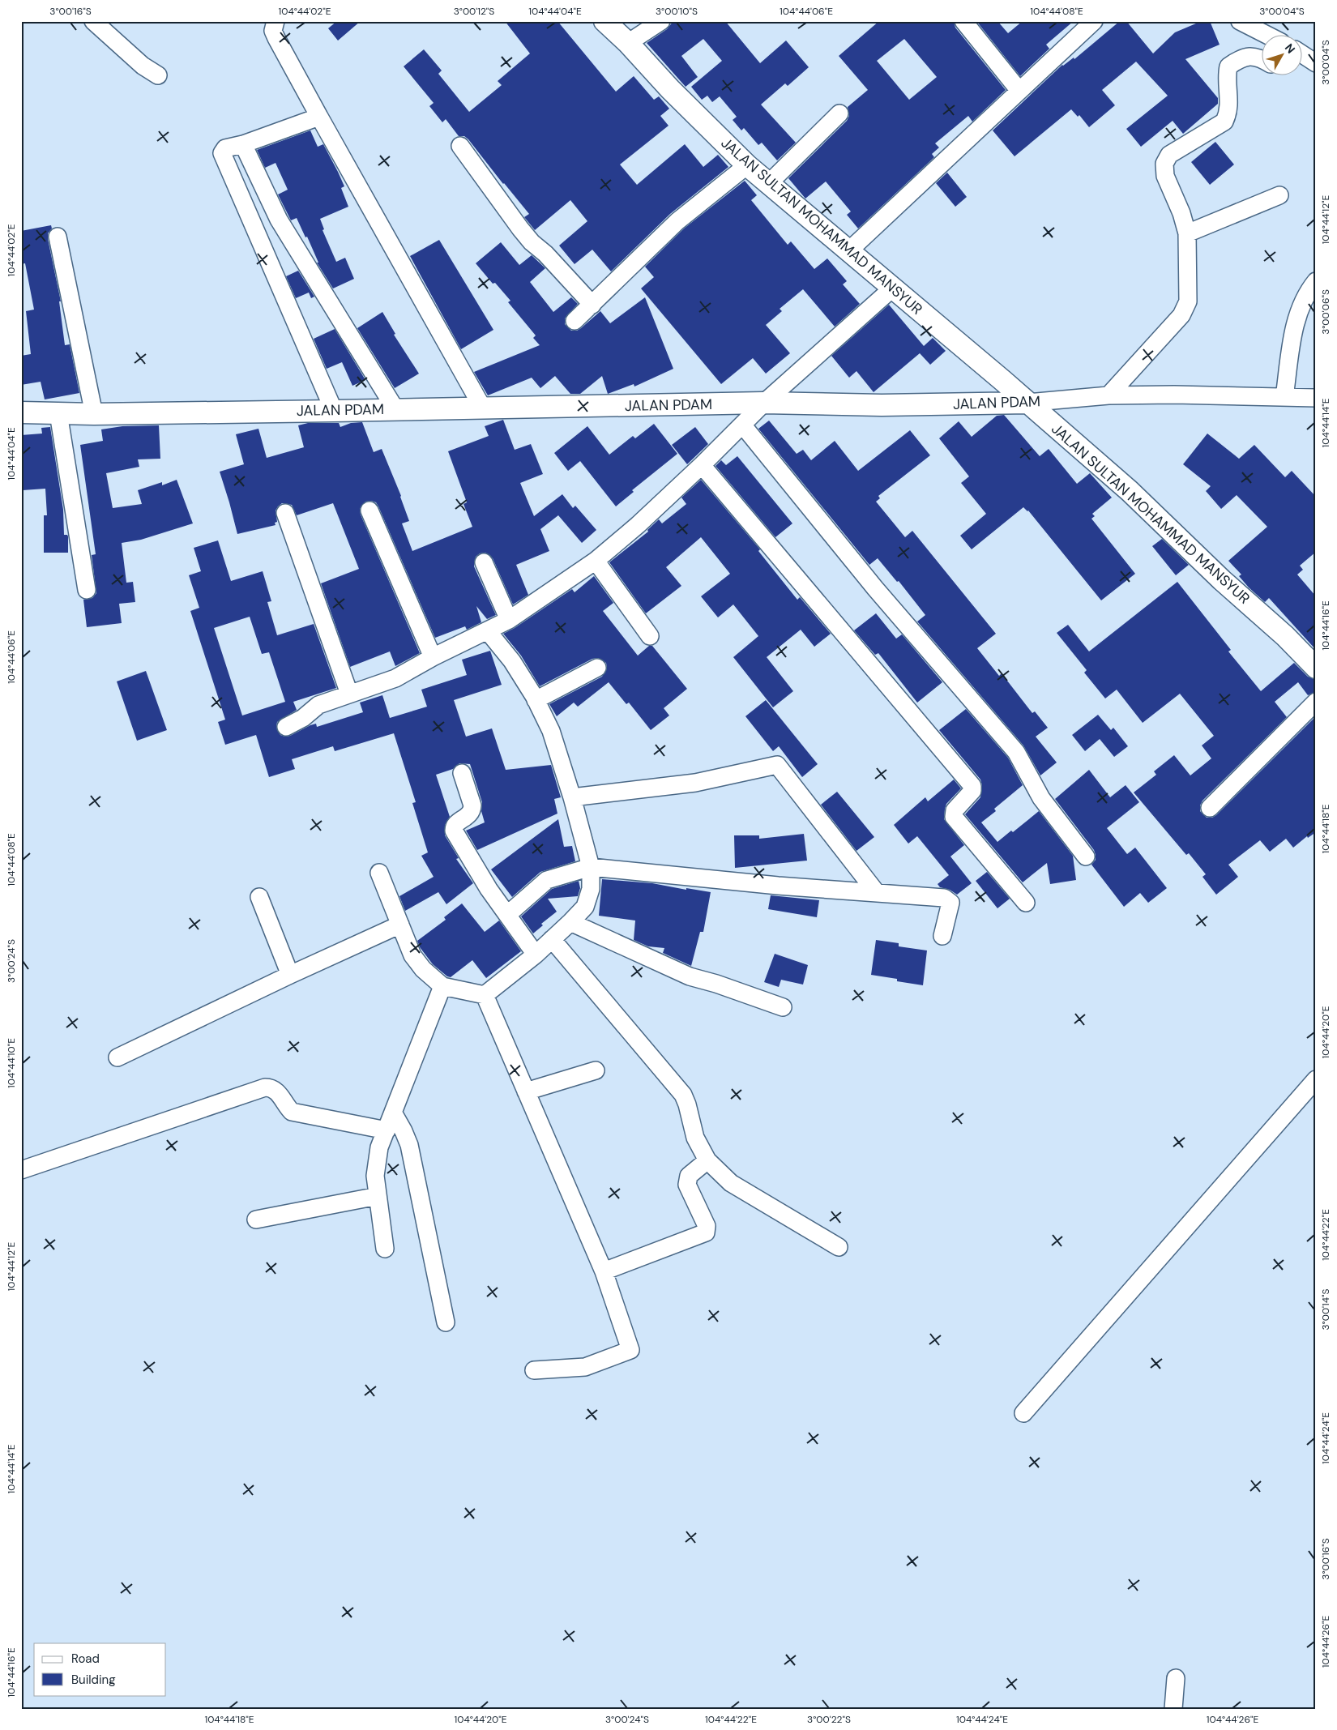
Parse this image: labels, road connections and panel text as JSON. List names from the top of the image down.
{
  "streets": {
    "street": ["JALAN SULTAN MOHAMMAD MANSYUR", "JALAN PDAM"]
  },
  "crossings": [
    ["JALAN SULTAN MOHAMMAD MANSYUR", "JALAN PDAM"]
  ],
  "legend": ["Road", "Building"],
  "north": "top right",
  "coordinates": [
    "3°00'16\"S",
    "104°44'02\"E",
    "3°00'12\"S",
    "104°44'04\"E",
    "3°00'10\"S",
    "104°44'06\"E",
    "104°44'08\"E",
    "3°00'04\"S",
    "104°44'12\"E",
    "3°00'06\"S",
    "104°44'14\"E",
    "104°44'16\"E",
    "104°44'18\"E",
    "3°00'24\"S",
    "104°44'20\"E",
    "104°44'10\"E",
    "104°44'22\"E",
    "3°00'14\"S",
    "104°44'24\"E",
    "104°44'26\"E",
    "3°00'22\"S"
  ]
}
